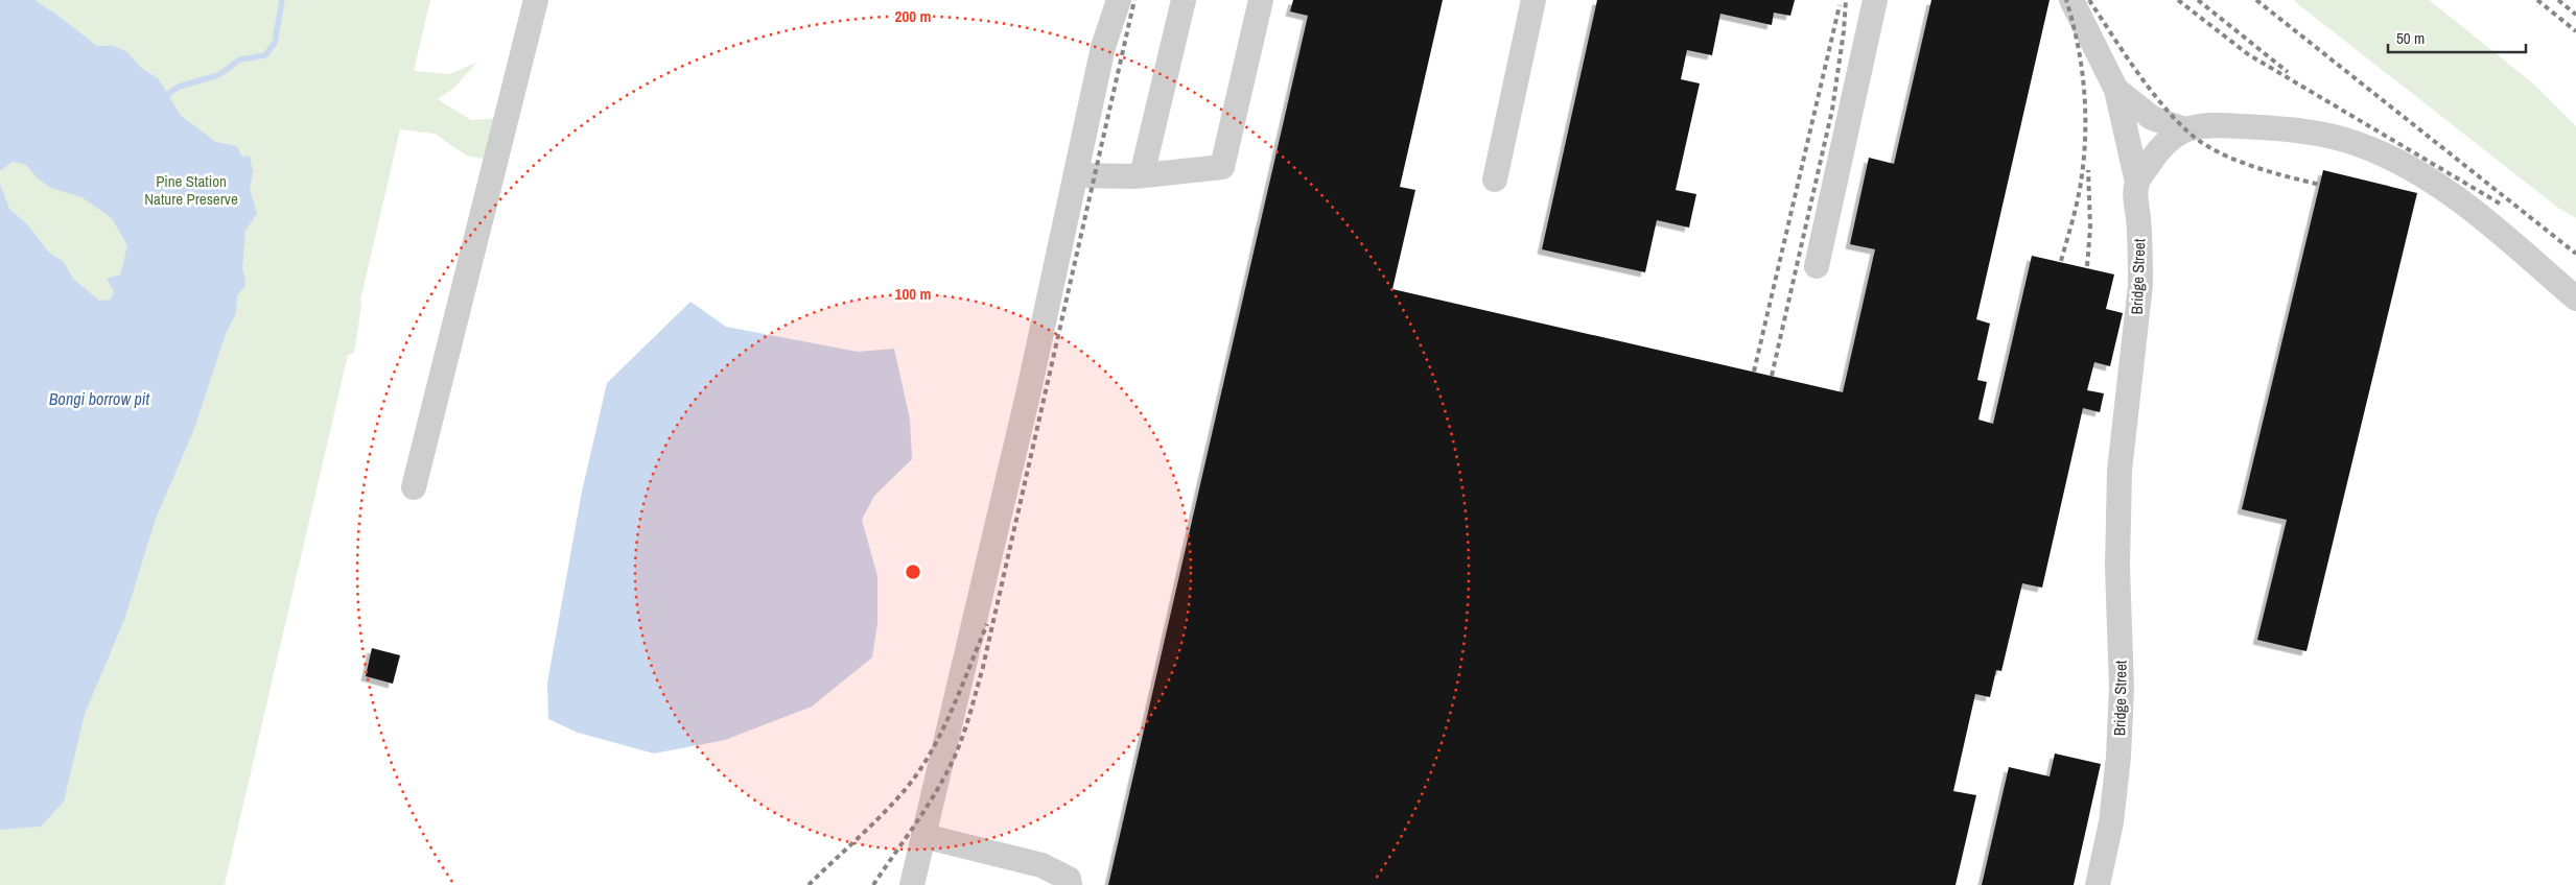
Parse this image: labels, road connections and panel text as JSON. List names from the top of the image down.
{
  "streets": {
    "lane": ["Bridge Street"]
  },
  "water": ["Bongi borrow pit"],
  "parks": ["Pine Station Nature Preserve"],
  "scale_bar": "50 m",
  "rings": ["200 m", "100 m"]
}
